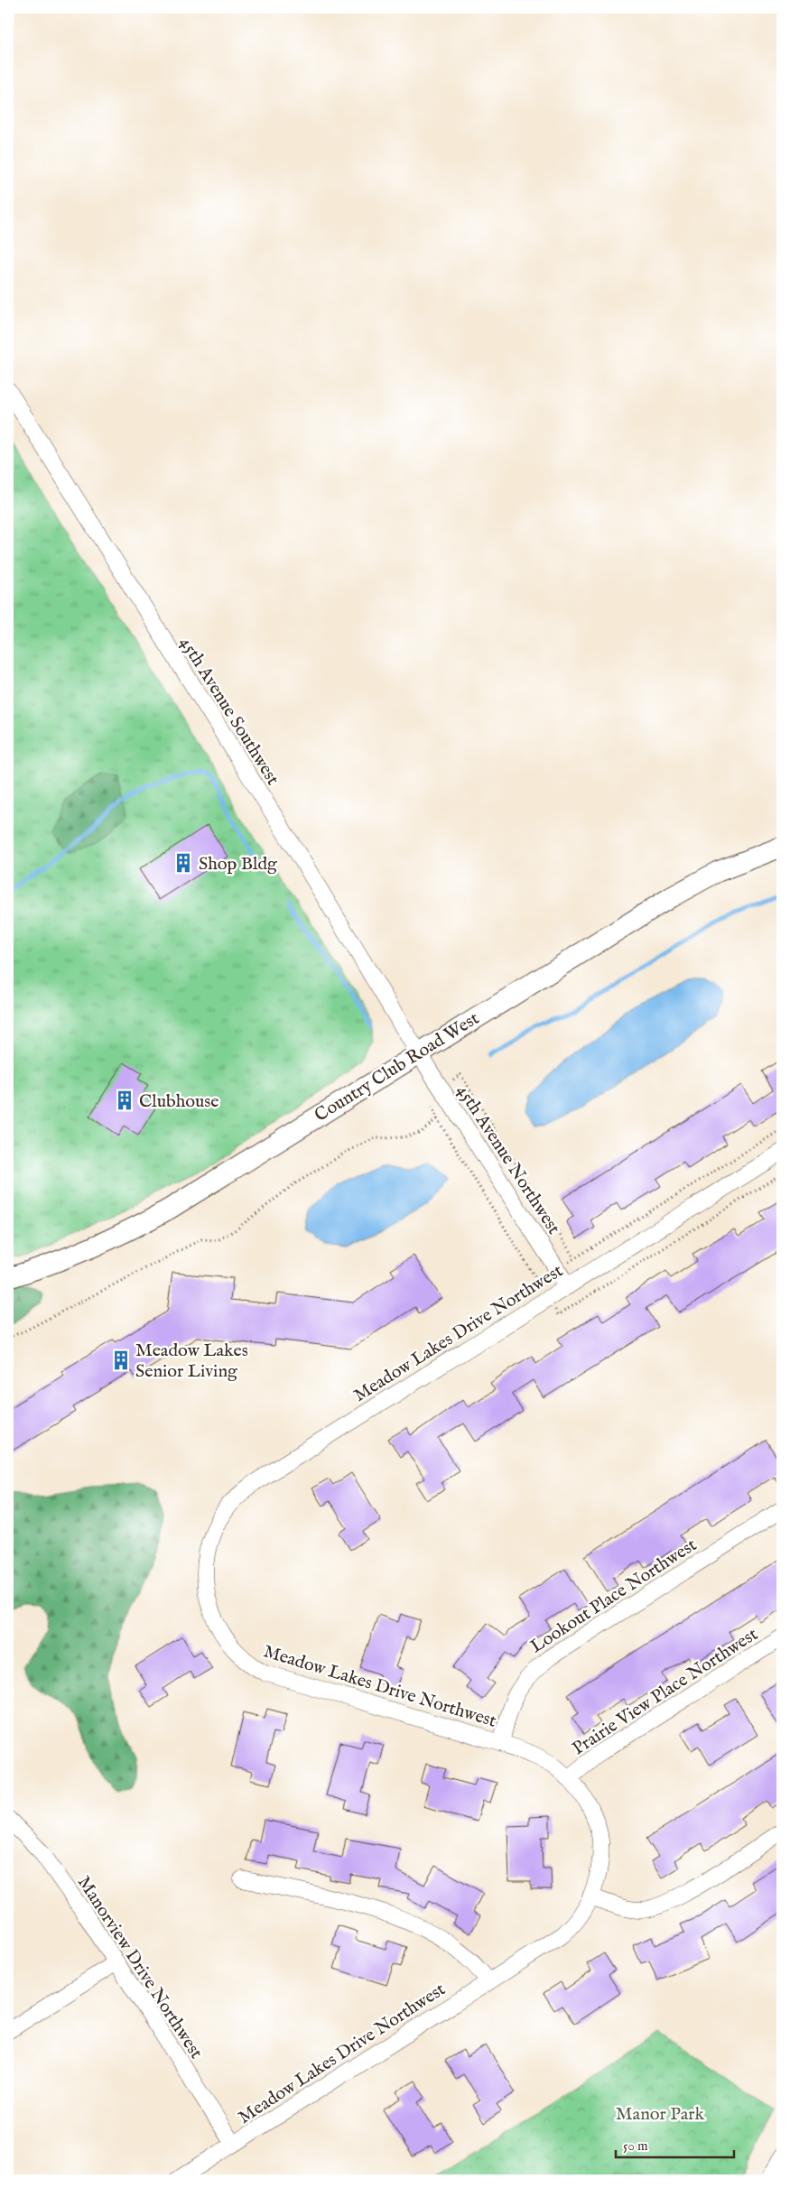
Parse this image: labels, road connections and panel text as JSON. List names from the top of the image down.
{
  "streets": {
    "main road": ["Country Club Road West"],
    "street": [
      "45th Avenue Southwest",
      "45th Avenue Northwest",
      "Meadow Lakes Drive Northwest",
      "Lookout Place Northwest",
      "Prairie View Place Northwest",
      "Manorview Drive Northwest"
    ]
  },
  "crossings": [
    ["45th Avenue Southwest", "Country Club Road West"],
    ["45th Avenue Southwest", "45th Avenue Northwest"],
    ["Country Club Road West", "45th Avenue Northwest"],
    ["45th Avenue Northwest", "Meadow Lakes Drive Northwest"],
    ["Meadow Lakes Drive Northwest", "Lookout Place Northwest"],
    ["Meadow Lakes Drive Northwest", "Prairie View Place Northwest"],
    ["Meadow Lakes Drive Northwest", "Manorview Drive Northwest"]
  ],
  "parks": ["Manor Park"],
  "places": {
    "building": ["Shop Bldg", "Clubhouse", "Meadow Lakes Senior Living"]
  },
  "scale_bar": "50 m"
}
